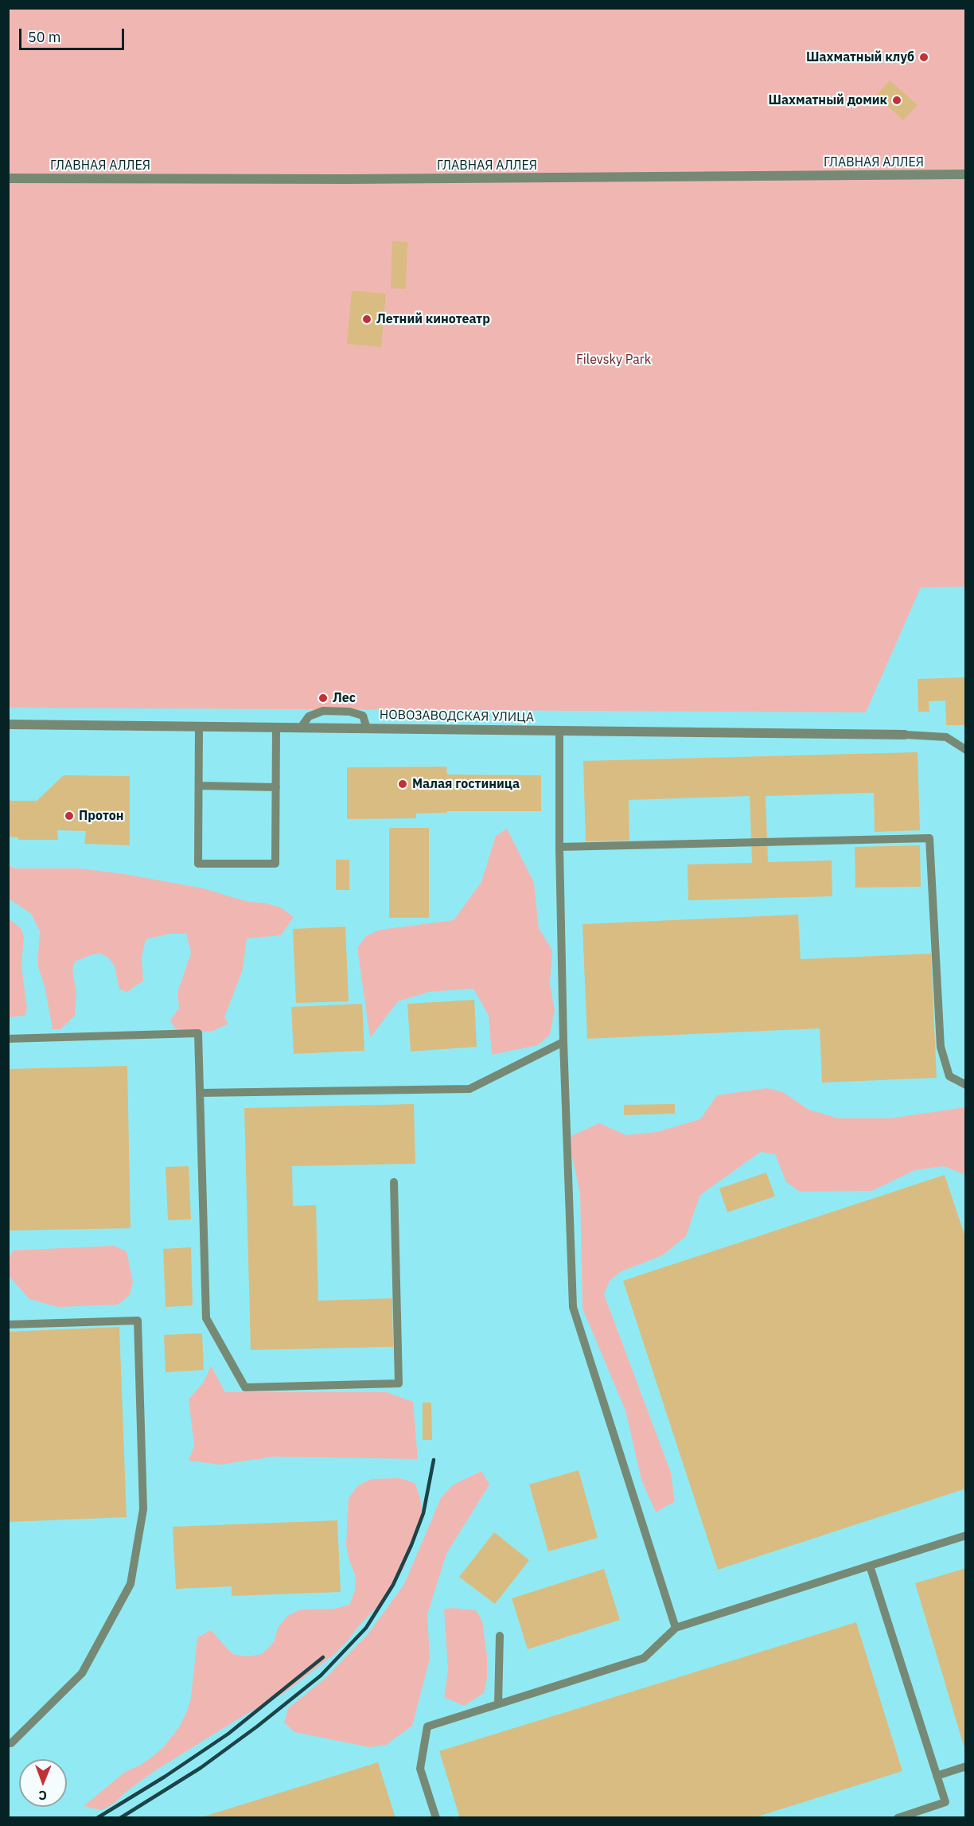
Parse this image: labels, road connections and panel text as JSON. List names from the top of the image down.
{
  "streets": {
    "street": ["ГЛАВНАЯ АЛЛЕЯ", "НОВОЗАВОДСКАЯ УЛИЦА"]
  },
  "parks": ["Filevsky Park"],
  "places": [
    "Шахматный клуб",
    "Шахматный домик",
    "Летний кинотеатр",
    "Лес",
    "Малая гостиница",
    "Протон"
  ],
  "scale_bar": "50 m",
  "north": "bottom"
}
